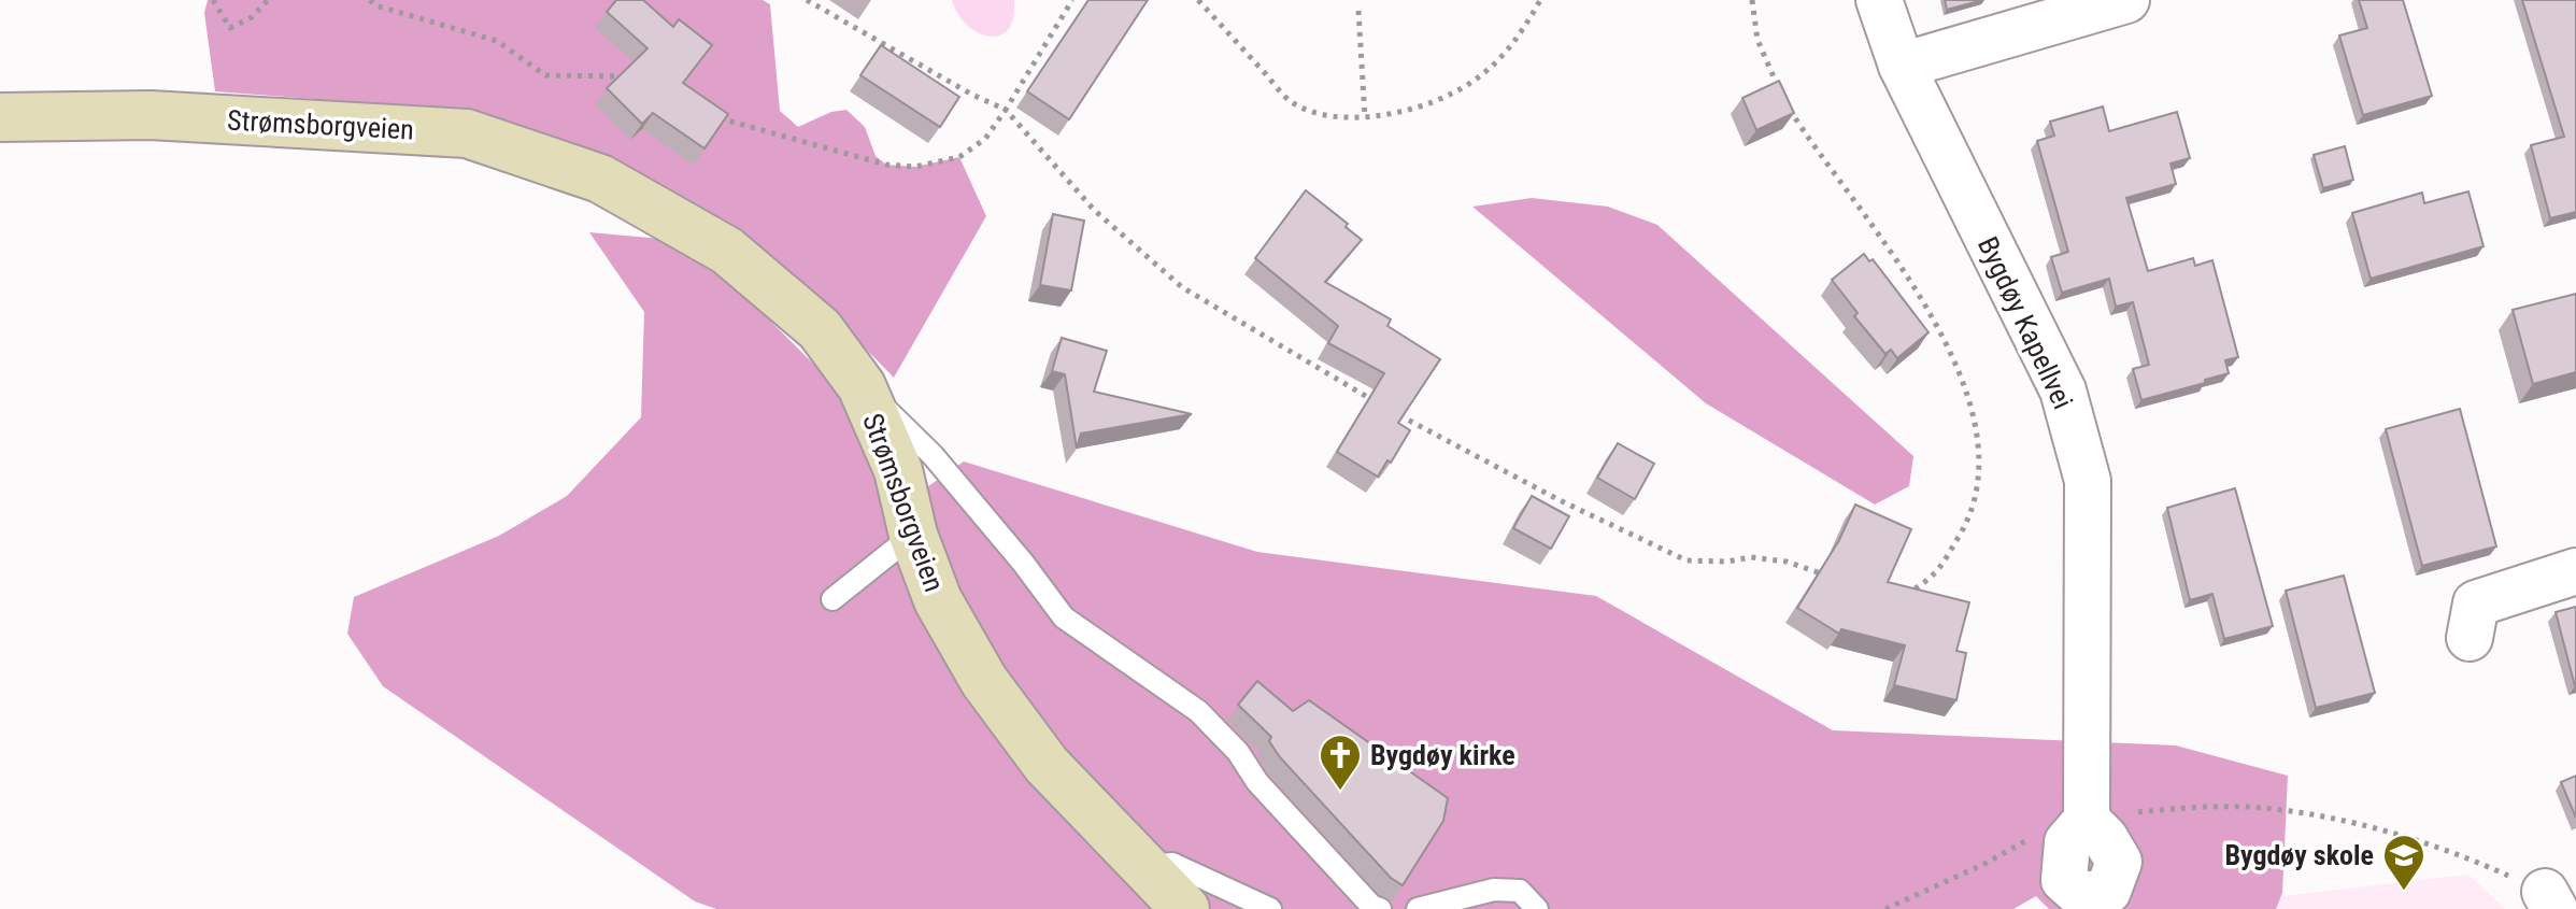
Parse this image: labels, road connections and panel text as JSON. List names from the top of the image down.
{
  "streets": {
    "street": ["Strømsborgveien", "Bygdøy Kapellvei"]
  },
  "places": {
    "church": ["Bygdøy kirke"],
    "school or university": ["Bygdøy skole"]
  }
}
